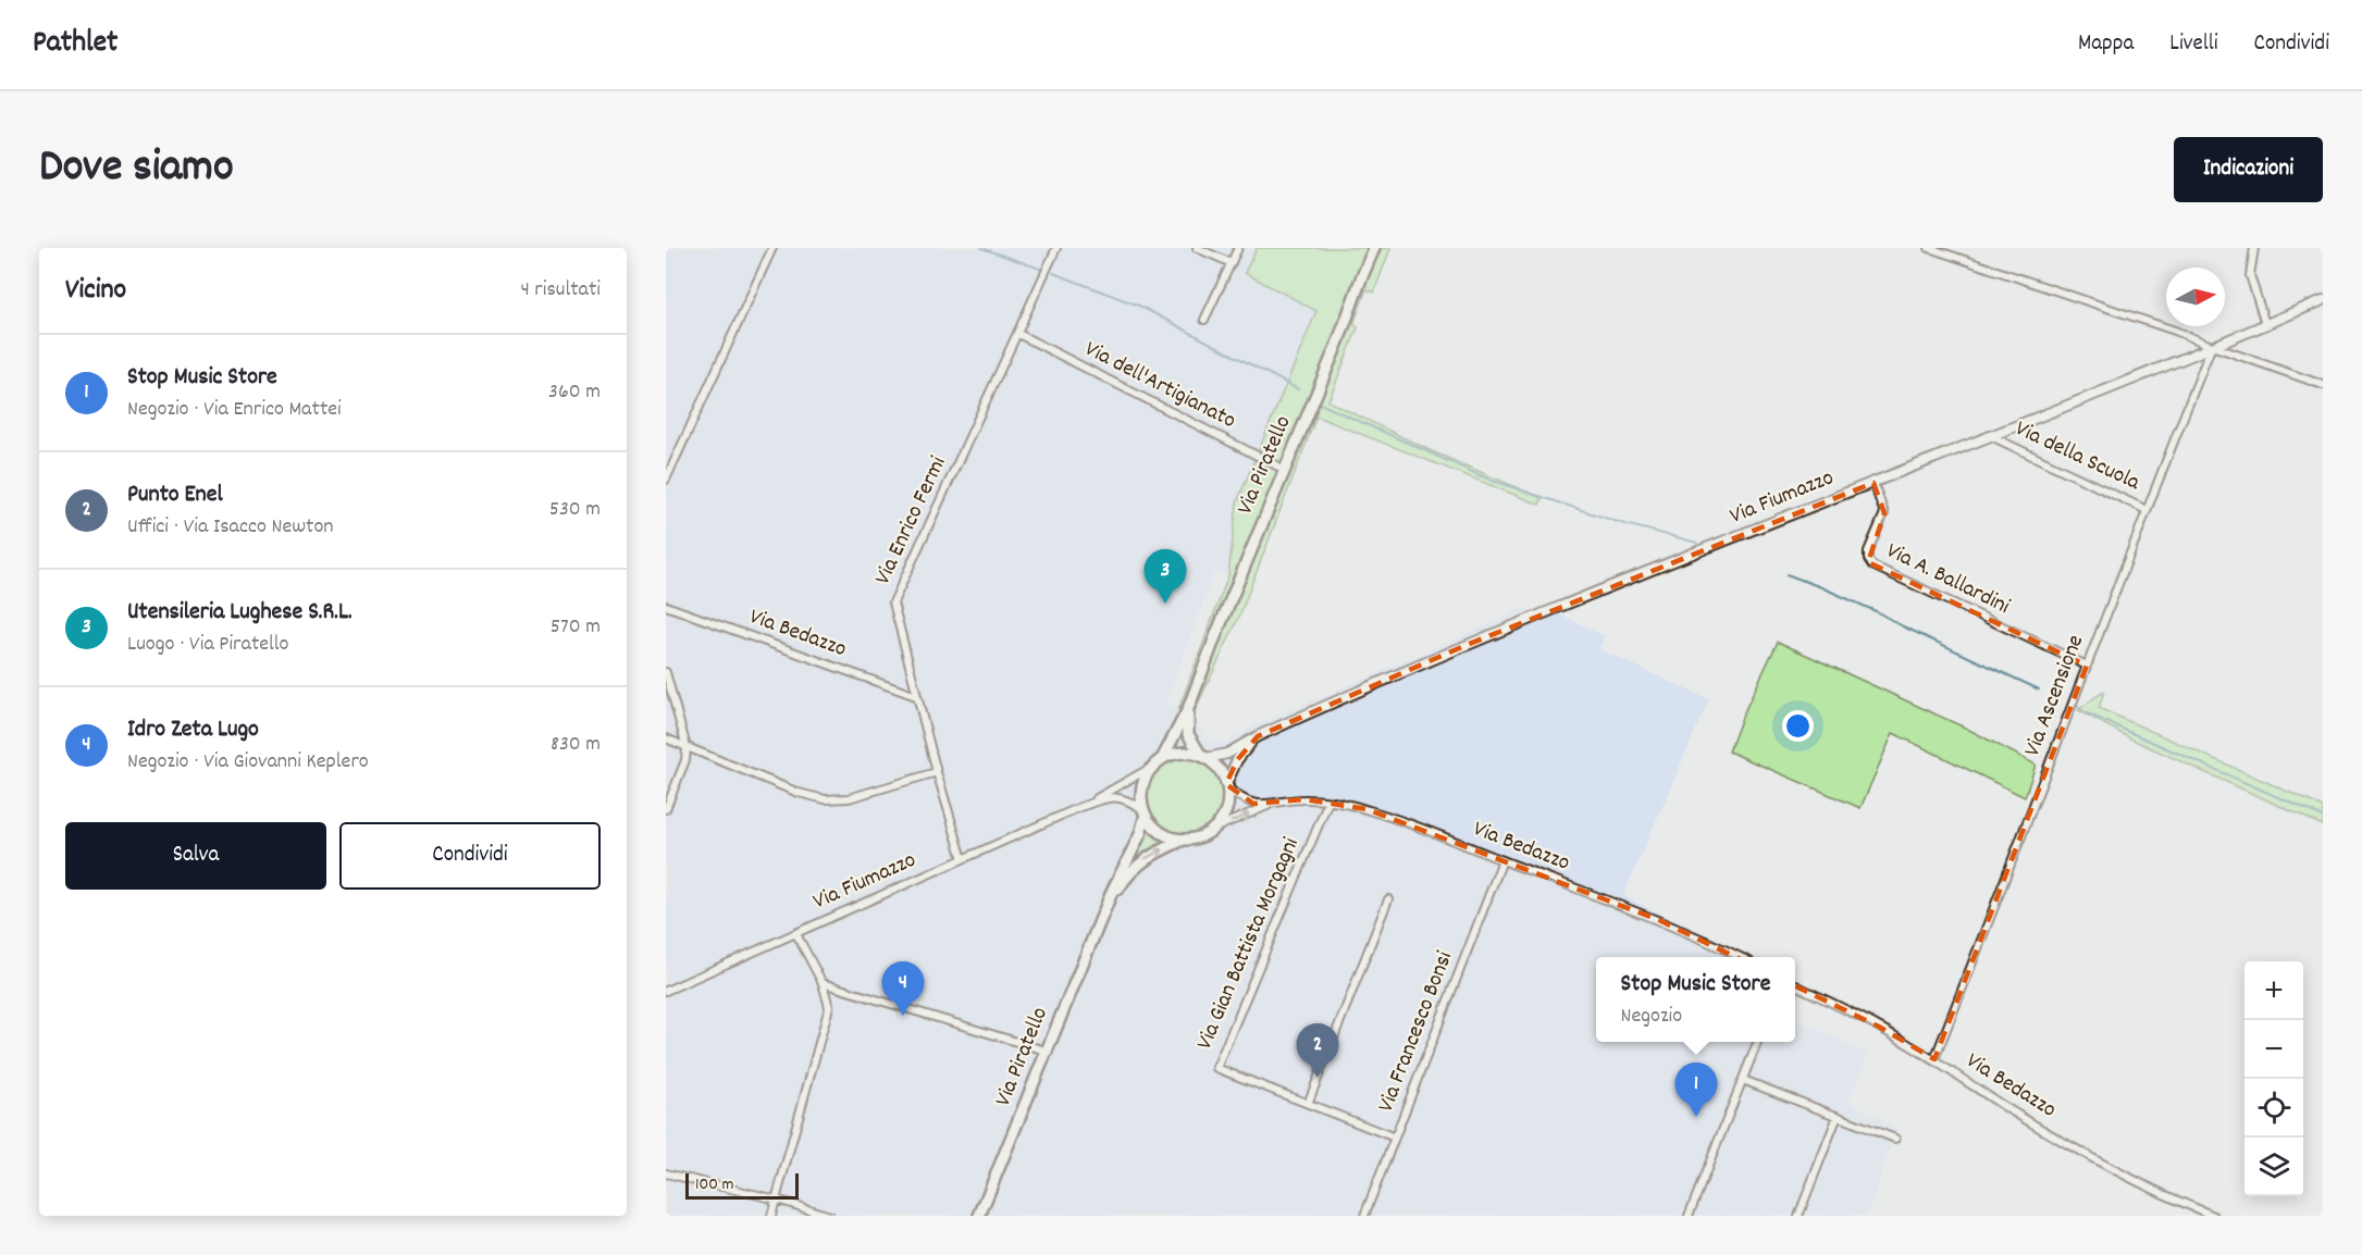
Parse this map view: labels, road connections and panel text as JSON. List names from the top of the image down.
{
  "streets": {
    "main road": ["Via Piratello"],
    "street": [
      "Via dell'Artigianato",
      "Via della Scuola",
      "Via Fiumazzo",
      "Via Enrico Fermi",
      "Via A. Ballardini",
      "Via Bedazzo",
      "Via Ascensione",
      "Via Gian Battista Morgagni",
      "Via Francesco Bonsi"
    ]
  },
  "crossings": [
    ["Via dell'Artigianato", "Via Piratello"],
    ["Via dell'Artigianato", "Via Enrico Fermi"],
    ["Via della Scuola", "Via Fiumazzo"],
    ["Via della Scuola", "Via Ascensione"],
    ["Via Piratello", "Via Fiumazzo"],
    ["Via Piratello", "Via Bedazzo"],
    ["Via Fiumazzo", "Via Enrico Fermi"],
    ["Via Fiumazzo", "Via A. Ballardini"],
    ["Via Fiumazzo", "Via Bedazzo"],
    ["Via Fiumazzo", "Via Ascensione"],
    ["Via Enrico Fermi", "Via Bedazzo"],
    ["Via A. Ballardini", "Via Ascensione"],
    ["Via Bedazzo", "Via Ascensione"],
    ["Via Bedazzo", "Via Gian Battista Morgagni"],
    ["Via Bedazzo", "Via Francesco Bonsi"],
    ["Via Gian Battista Morgagni", "Via Francesco Bonsi"]
  ],
  "scale_bar": "100 m",
  "north": "right",
  "page": {
    "header": "Pathlet",
    "nav": ["Mappa", "Livelli", "Condividi"],
    "title": "Dove siamo",
    "buttons": [
      "Indicazioni",
      ["Salva", "Condividi"]
    ],
    "heading": ["Vicino", "4 risultati"],
    "list": [
      {
        "mark": "1",
        "name": "Stop Music Store",
        "note": "Negozio · Via Enrico Mattei",
        "value": "360 m"
      },
      {
        "mark": "2",
        "name": "Punto Enel",
        "note": "Uffici · Via Isacco Newton",
        "value": "530 m"
      },
      {
        "mark": "3",
        "name": "Utensileria Lughese S.R.L.",
        "note": "Luogo · Via Piratello",
        "value": "570 m"
      },
      {
        "mark": "4",
        "name": "Idro Zeta Lugo",
        "note": "Negozio · Via Giovanni Keplero",
        "value": "830 m"
      }
    ],
    "pins": [
      "3",
      "4",
      "2",
      "1"
    ],
    "popup": ["Stop Music Store", "Negozio"],
    "map_buttons": ["+", "−"],
    "scale": "100 m"
  }
}
